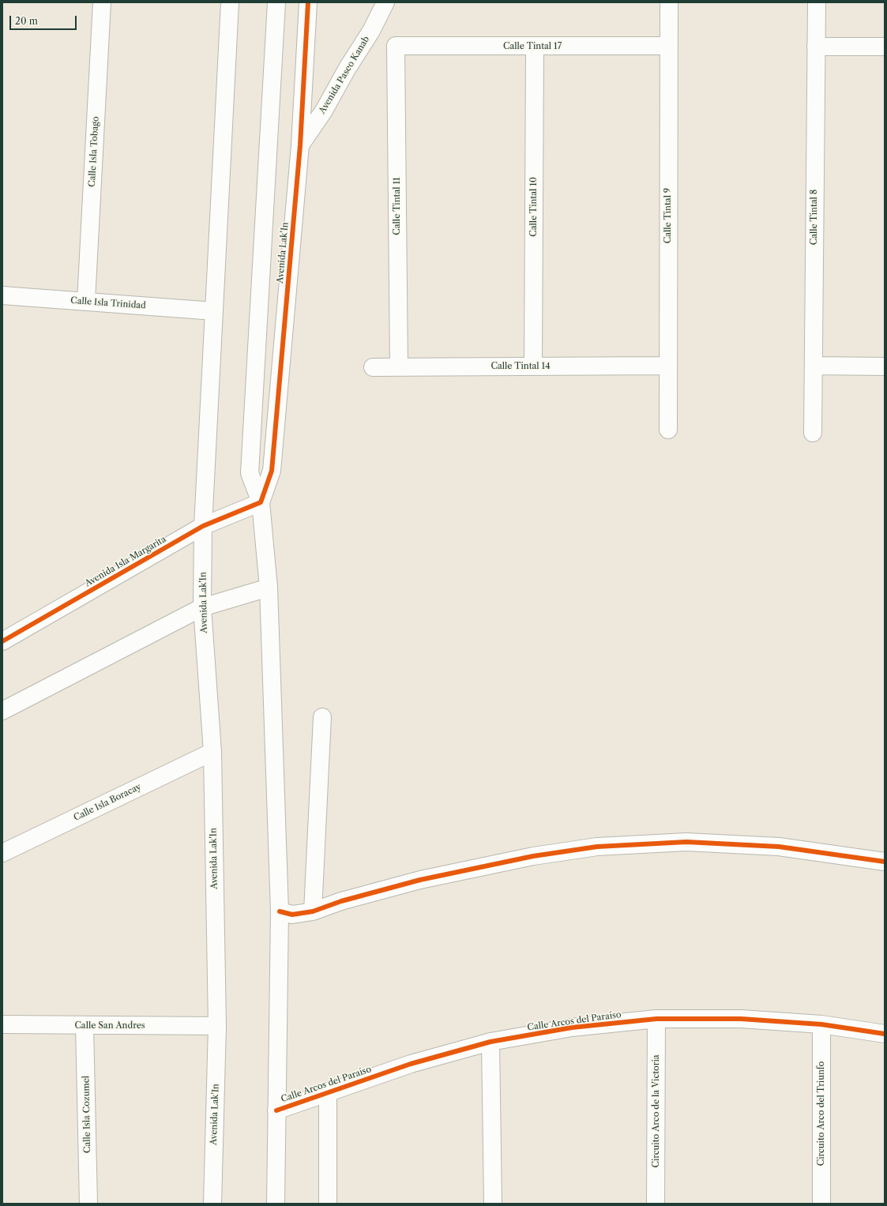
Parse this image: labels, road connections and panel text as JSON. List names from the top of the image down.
{
  "streets": {
    "street": [
      "Calle Tintal 17",
      "Avenida Paseo Kanab",
      "Calle Isla Tobago",
      "Calle Tintal 11",
      "Calle Tintal 10",
      "Calle Tintal 9",
      "Calle Tintal 8",
      "Avenida Lak'In",
      "Calle Isla Trinidad",
      "Calle Tintal 14",
      "Avenida Isla Margarita",
      "Calle Isla Boracay",
      "Calle Arcos del Paraíso",
      "Calle San Andres",
      "Circuito Arco de la Victoria",
      "Circuito Arco del Triunfo",
      "Calle Isla Cozumel"
    ]
  },
  "crossings": [
    ["Calle Tintal 17", "Calle Tintal 11"],
    ["Calle Tintal 17", "Calle Tintal 10"],
    ["Calle Tintal 17", "Calle Tintal 9"],
    ["Avenida Paseo Kanab", "Avenida Lak'In"],
    ["Calle Isla Tobago", "Calle Isla Trinidad"],
    ["Calle Tintal 11", "Calle Tintal 14"],
    ["Calle Tintal 10", "Calle Tintal 14"],
    ["Calle Tintal 9", "Calle Tintal 14"],
    ["Avenida Lak'In", "Calle Isla Trinidad"],
    ["Avenida Lak'In", "Avenida Isla Margarita"],
    ["Avenida Lak'In", "Calle Isla Boracay"],
    ["Avenida Lak'In", "Calle Arcos del Paraíso"],
    ["Avenida Lak'In", "Calle San Andres"],
    ["Calle Arcos del Paraíso", "Circuito Arco de la Victoria"],
    ["Calle Arcos del Paraíso", "Circuito Arco del Triunfo"],
    ["Calle San Andres", "Calle Isla Cozumel"]
  ],
  "scale_bar": "20 m"
}
